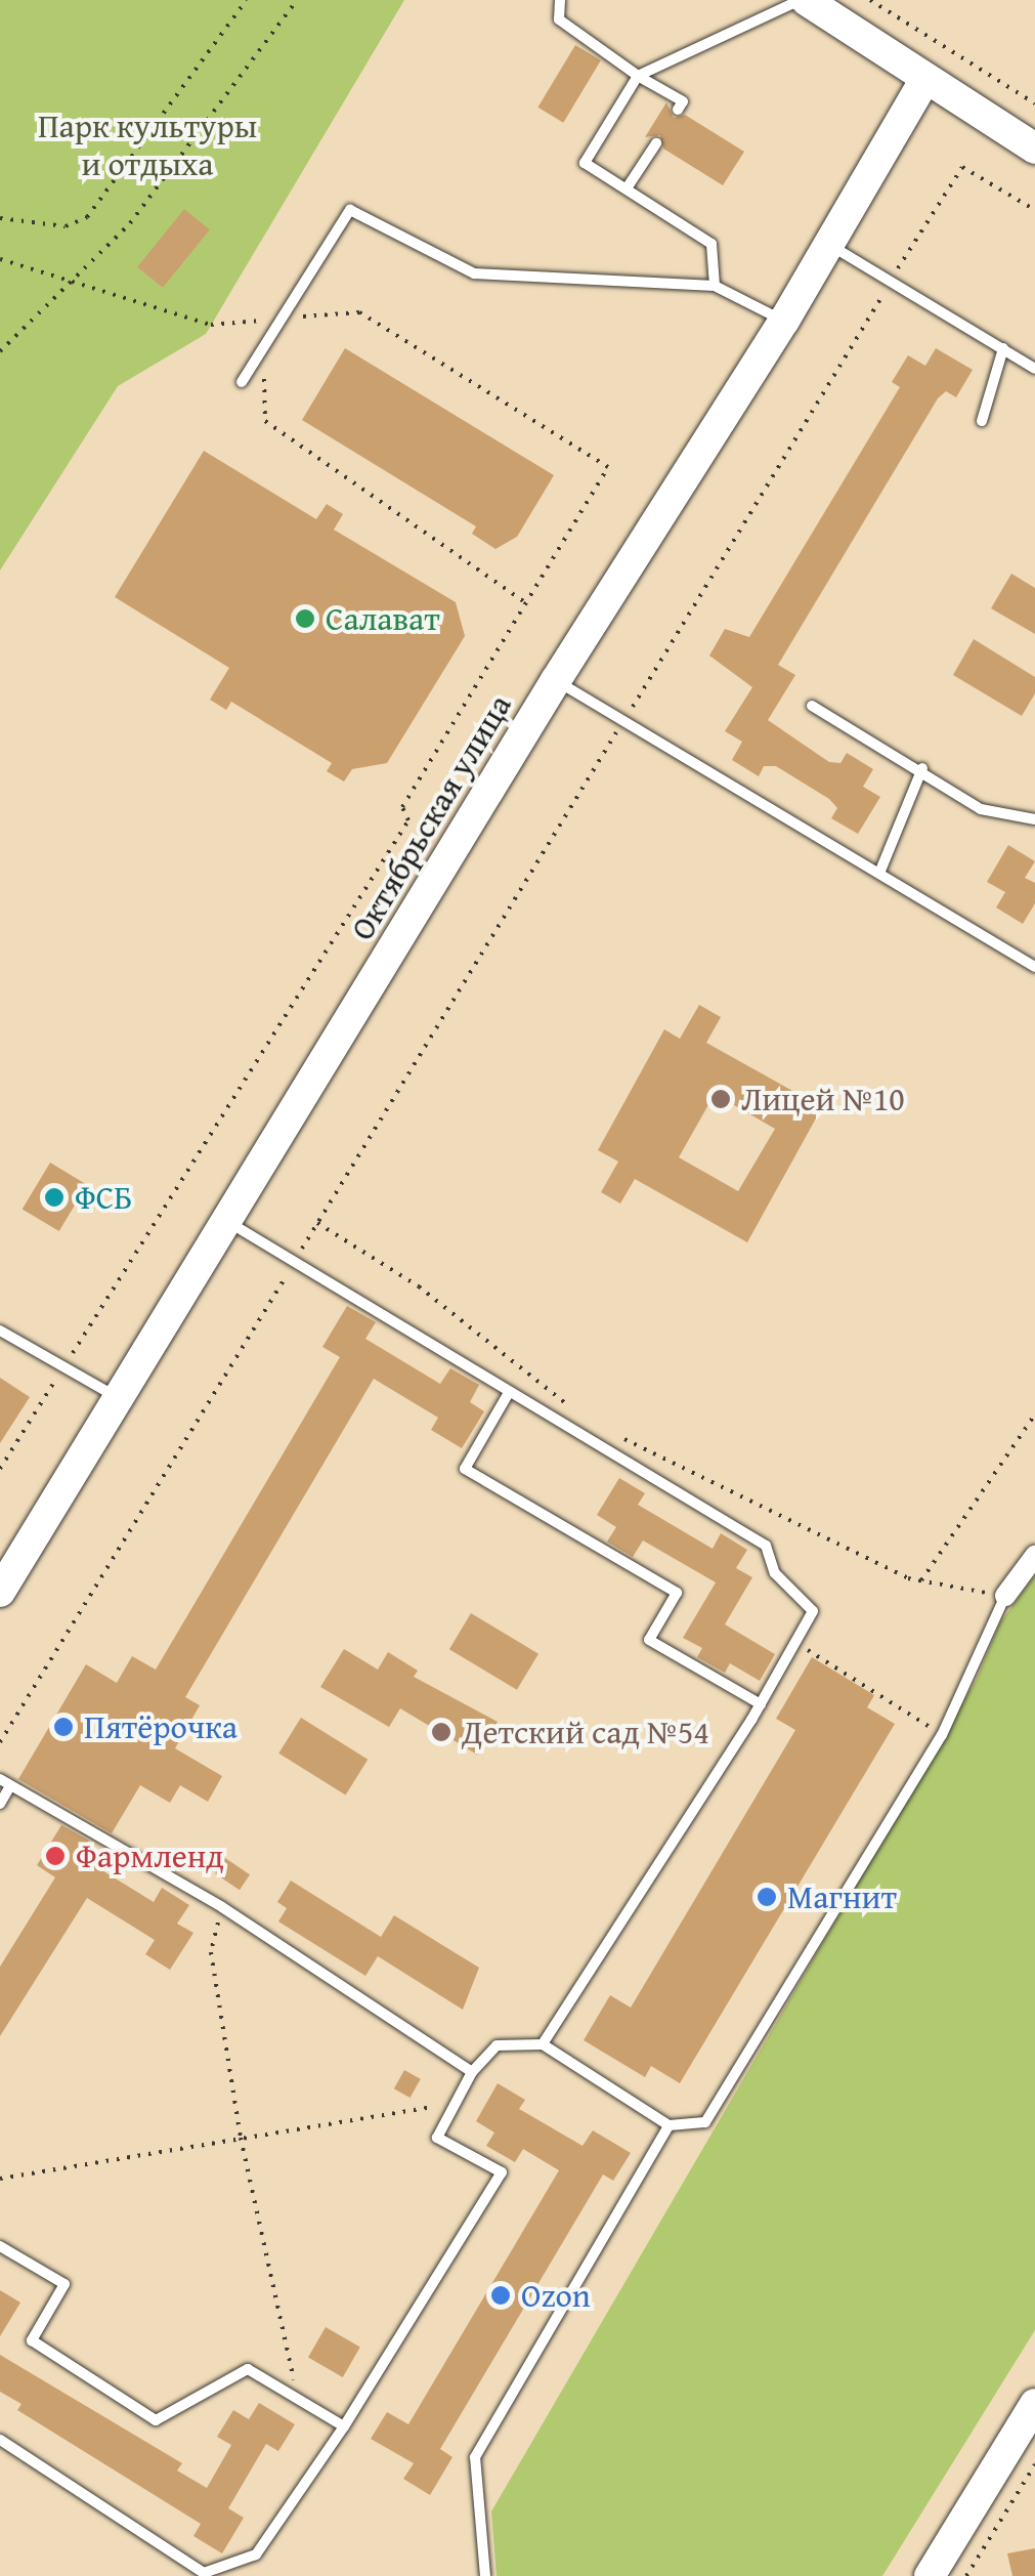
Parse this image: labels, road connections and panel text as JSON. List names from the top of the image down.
{
  "streets": {
    "street": ["Октябрьская улица"]
  },
  "parks": ["Парк культуры и отдыха"],
  "places": [
    "Салават",
    "Лицей №10",
    "ФСБ",
    "Пятёрочка",
    "Детский сад №54",
    "Фармленд",
    "Магнит",
    "Ozon"
  ]
}
